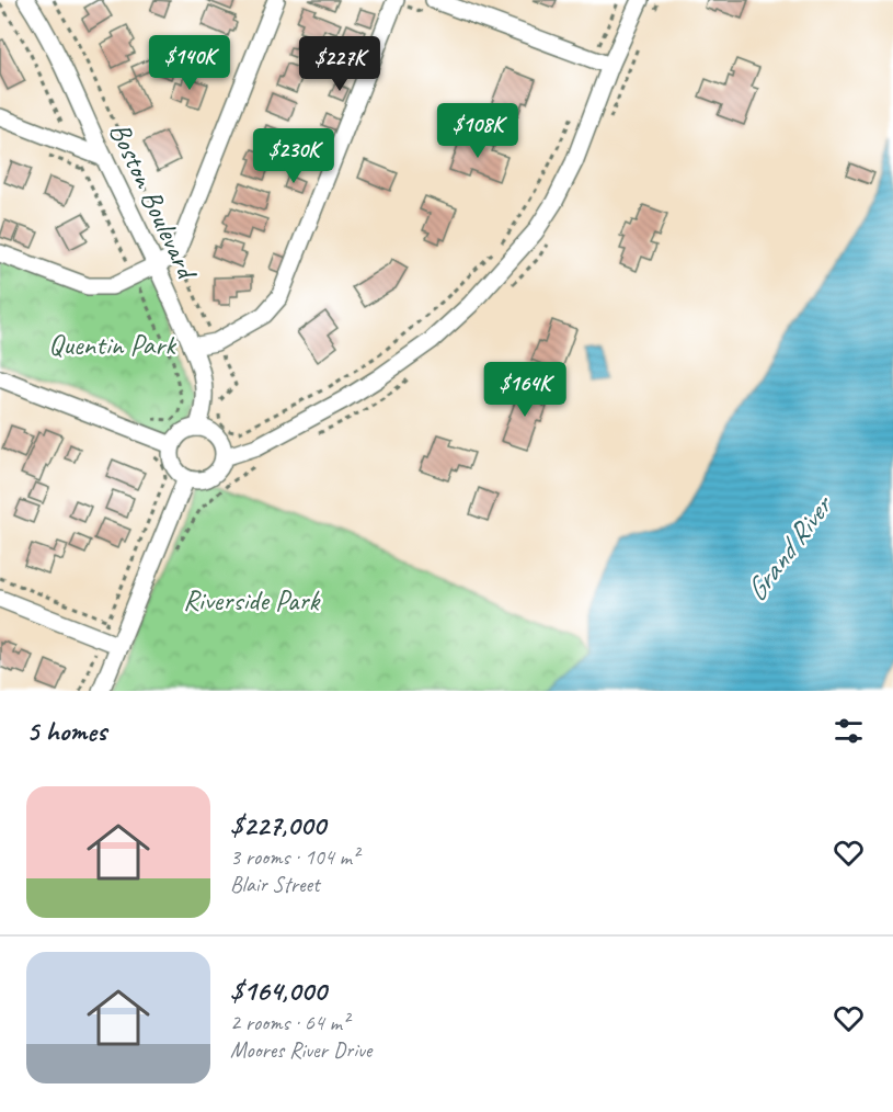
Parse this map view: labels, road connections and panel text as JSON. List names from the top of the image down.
{
  "streets": {
    "street": ["Boston Boulevard"]
  },
  "water": ["Grand River"],
  "parks": ["Quentin Park", "Riverside Park"],
  "page": {
    "price": [
      "$140K",
      "$227K",
      "$108K",
      "$230K",
      "$164K"
    ],
    "heading": "5 homes",
    "list": [
      {
        "name": "$227,000",
        "note": "3 rooms · 104 m² · Blair Street"
      },
      {
        "name": "$164,000",
        "note": "2 rooms · 64 m² · Moores River Drive"
      }
    ]
  }
}
